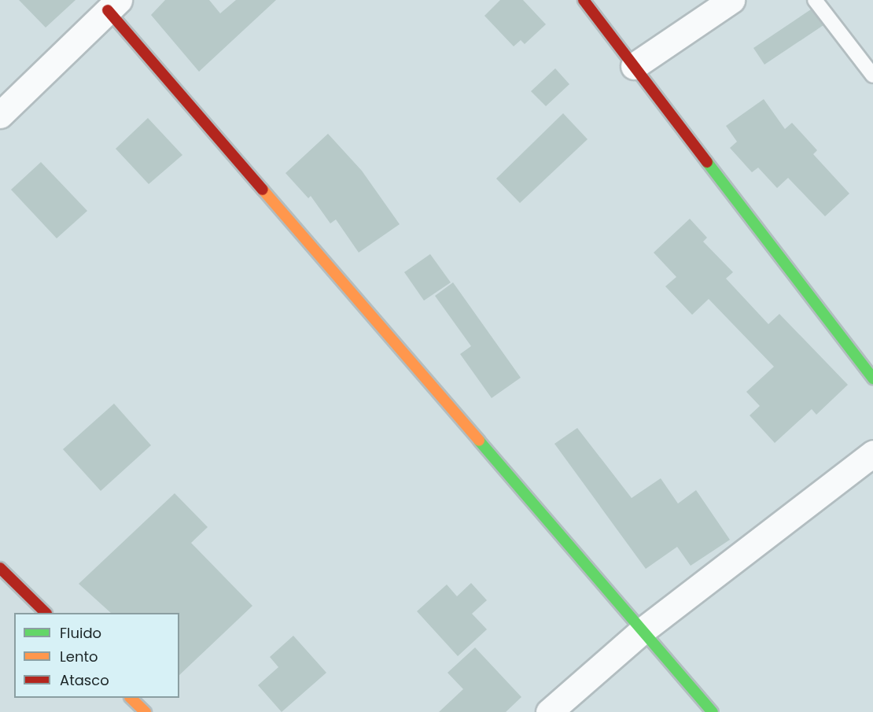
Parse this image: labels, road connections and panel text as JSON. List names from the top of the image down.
{
  "legend": ["Fluido", "Lento", "Atasco"]
}
